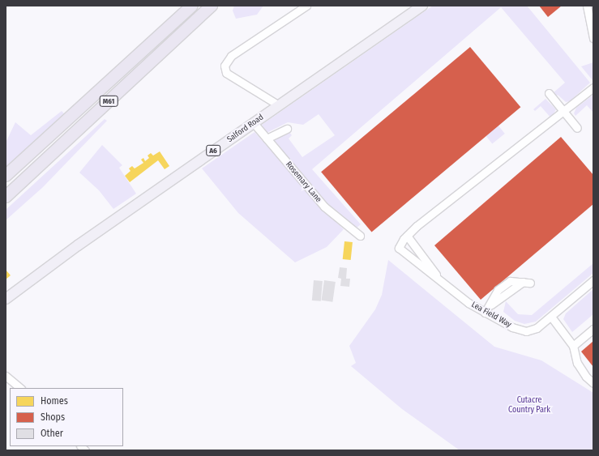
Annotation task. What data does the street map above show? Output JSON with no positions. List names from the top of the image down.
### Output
{
  "streets": {
    "highway": ["M61"],
    "main road": ["Salford Road", "A6"],
    "street": ["Rosemary Lane", "Lea Field Way"]
  },
  "crossings": [
    ["Salford Road", "Rosemary Lane"]
  ],
  "parks": ["Cutacre Country Park"],
  "legend": ["Homes", "Shops", "Other"]
}
